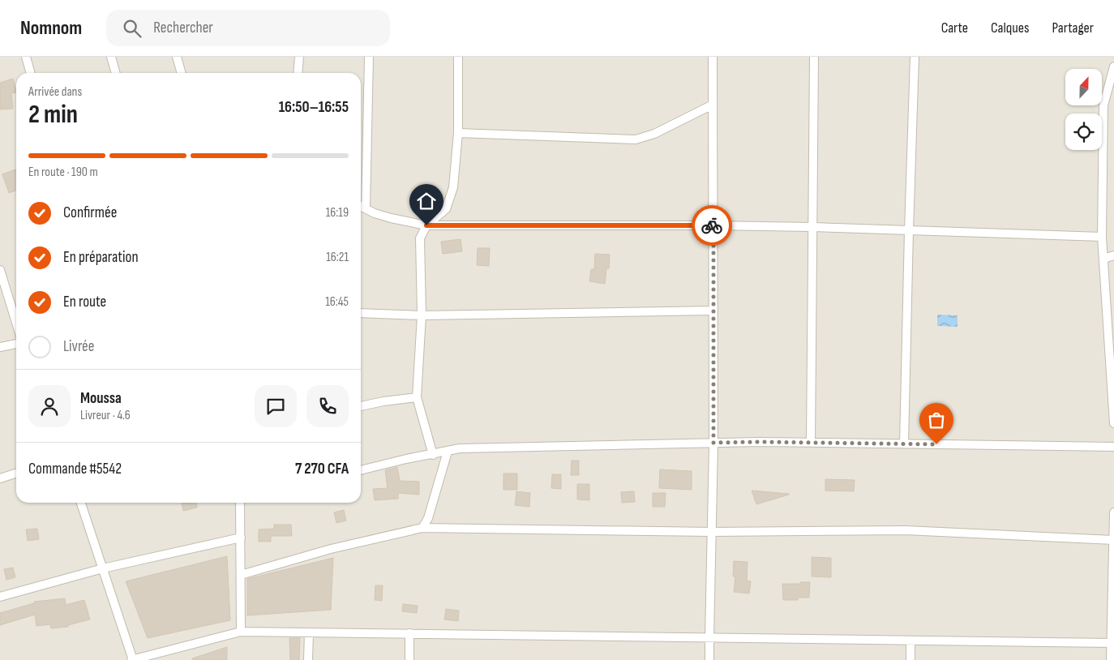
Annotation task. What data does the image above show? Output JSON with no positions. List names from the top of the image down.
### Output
{
  "north": "top",
  "page": {
    "header": "Nomnom",
    "search": "Rechercher",
    "nav": ["Carte", "Calques", "Partager"],
    "heading": ["2 min", "Arrivée dans", "16:50–16:55"],
    "panel": [
      "Moussa",
      "Livreur · 4.6",
      "Commande #5542",
      "7 270 CFA"
    ],
    "bar": "En route · 190 m",
    "list": [
      ["Confirmée", "16:19"],
      ["En préparation", "16:21"],
      ["En route", "16:45"],
      "Livrée"
    ]
  }
}
